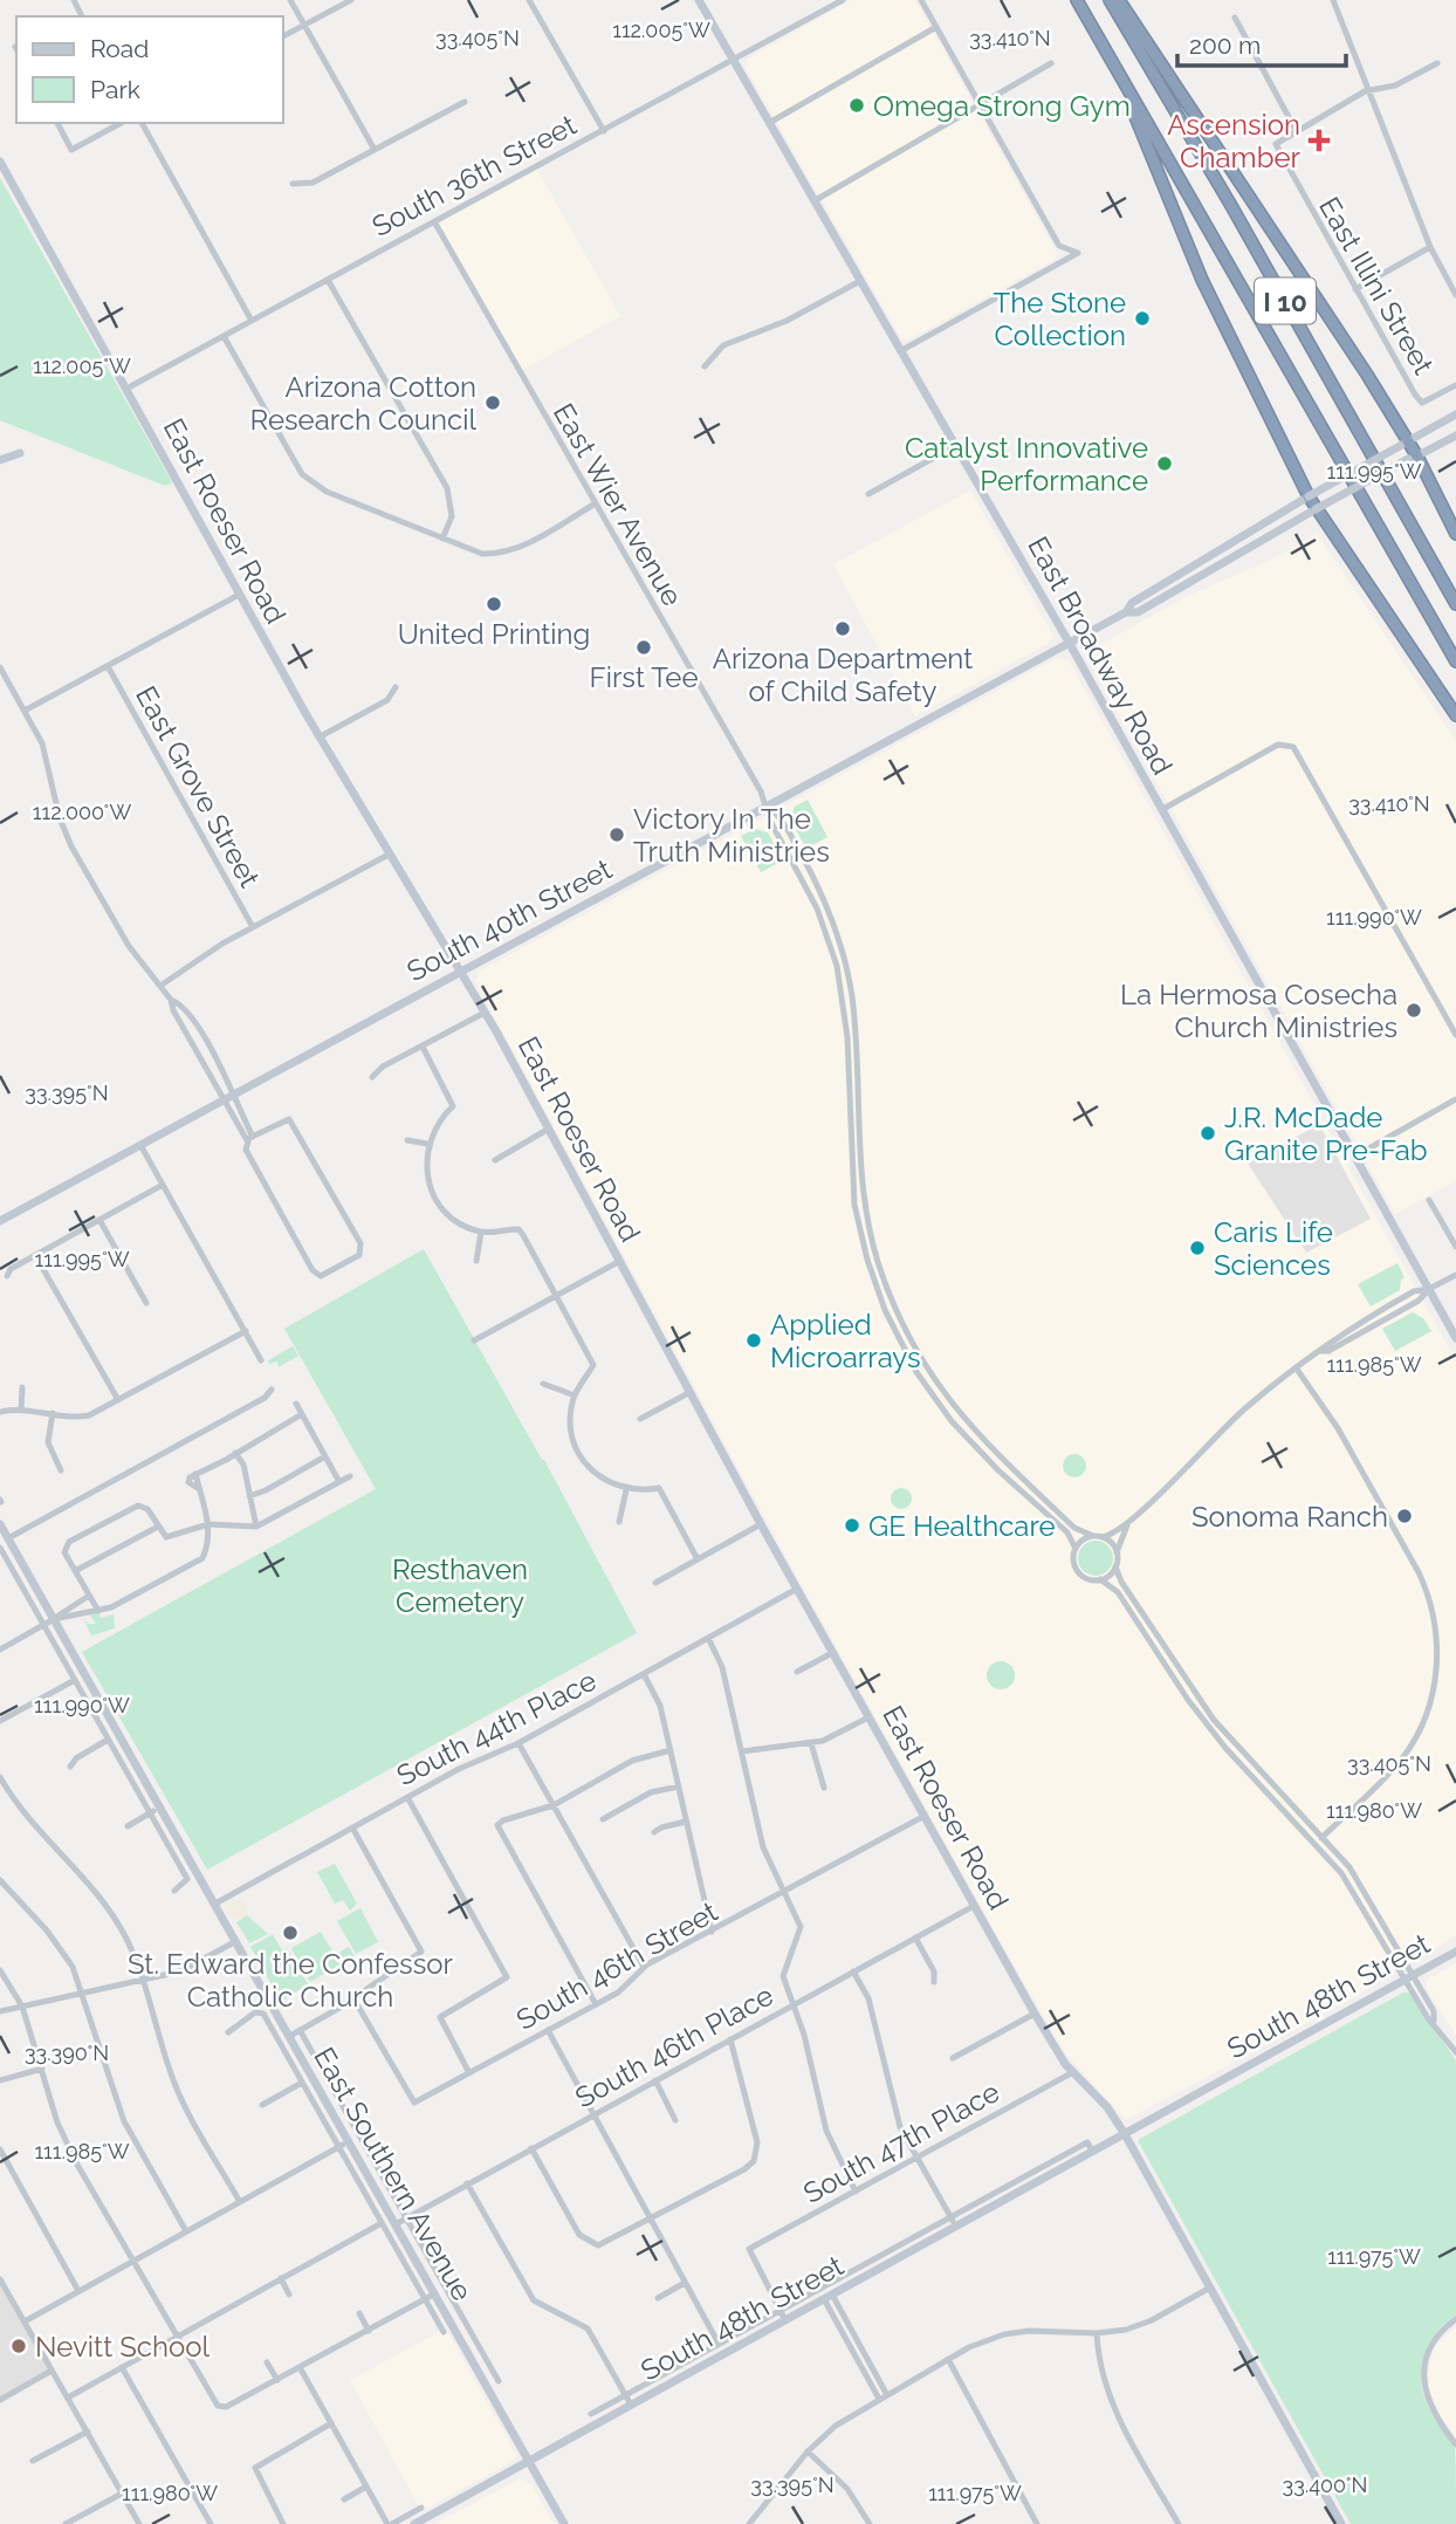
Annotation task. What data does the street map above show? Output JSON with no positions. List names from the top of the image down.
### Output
{
  "streets": {
    "highway": ["I 10"],
    "main road": [
      "East Roeser Road",
      "East Broadway Road",
      "South 40th Street",
      "South 48th Street",
      "East Southern Avenue"
    ],
    "street": [
      "South 36th Street",
      "East Illini Street",
      "East Wier Avenue",
      "East Grove Street",
      "South 44th Place",
      "South 46th Street",
      "South 46th Place",
      "South 47th Place"
    ]
  },
  "crossings": [
    ["South 36th Street", "East Wier Avenue"],
    ["South 36th Street", "East Roeser Road"],
    ["South 36th Street", "East Broadway Road"],
    ["East Wier Avenue", "South 40th Street"],
    ["East Roeser Road", "South 40th Street"],
    ["East Roeser Road", "South 44th Place"],
    ["East Roeser Road", "South 46th Street"],
    ["East Roeser Road", "South 48th Street"],
    ["East Roeser Road", "South 46th Place"],
    ["East Roeser Road", "South 47th Place"],
    ["East Broadway Road", "South 40th Street"],
    ["South 44th Place", "East Southern Avenue"],
    ["South 48th Street", "South 47th Place"],
    ["South 48th Street", "East Southern Avenue"],
    ["South 46th Place", "East Southern Avenue"]
  ],
  "parks": ["Resthaven Cemetery"],
  "places": {
    "other": [
      "Omega Strong Gym",
      "The Stone Collection",
      "Arizona Cotton Research Council",
      "Catalyst Innovative Performance",
      "United Printing",
      "Arizona Department of Child Safety",
      "First Tee",
      "Victory In The Truth Ministries",
      "La Hermosa Cosecha Church Ministries",
      "J.R. McDade Granite Pre-Fab",
      "Caris Life Sciences",
      "Applied Microarrays",
      "Sonoma Ranch",
      "GE Healthcare",
      "St. Edward the Confessor Catholic Church",
      "Nevitt School"
    ],
    "health": ["Ascension Chamber"]
  },
  "legend": ["Road", "Park"],
  "scale_bar": "200 m",
  "coordinates": [
    "112.005°W",
    "33.405°N",
    "33.410°N",
    "111.995°W",
    "112.000°W",
    "111.990°W",
    "33.395°N",
    "111.985°W",
    "111.980°W",
    "33.390°N",
    "111.975°W",
    "33.400°N"
  ]
}
